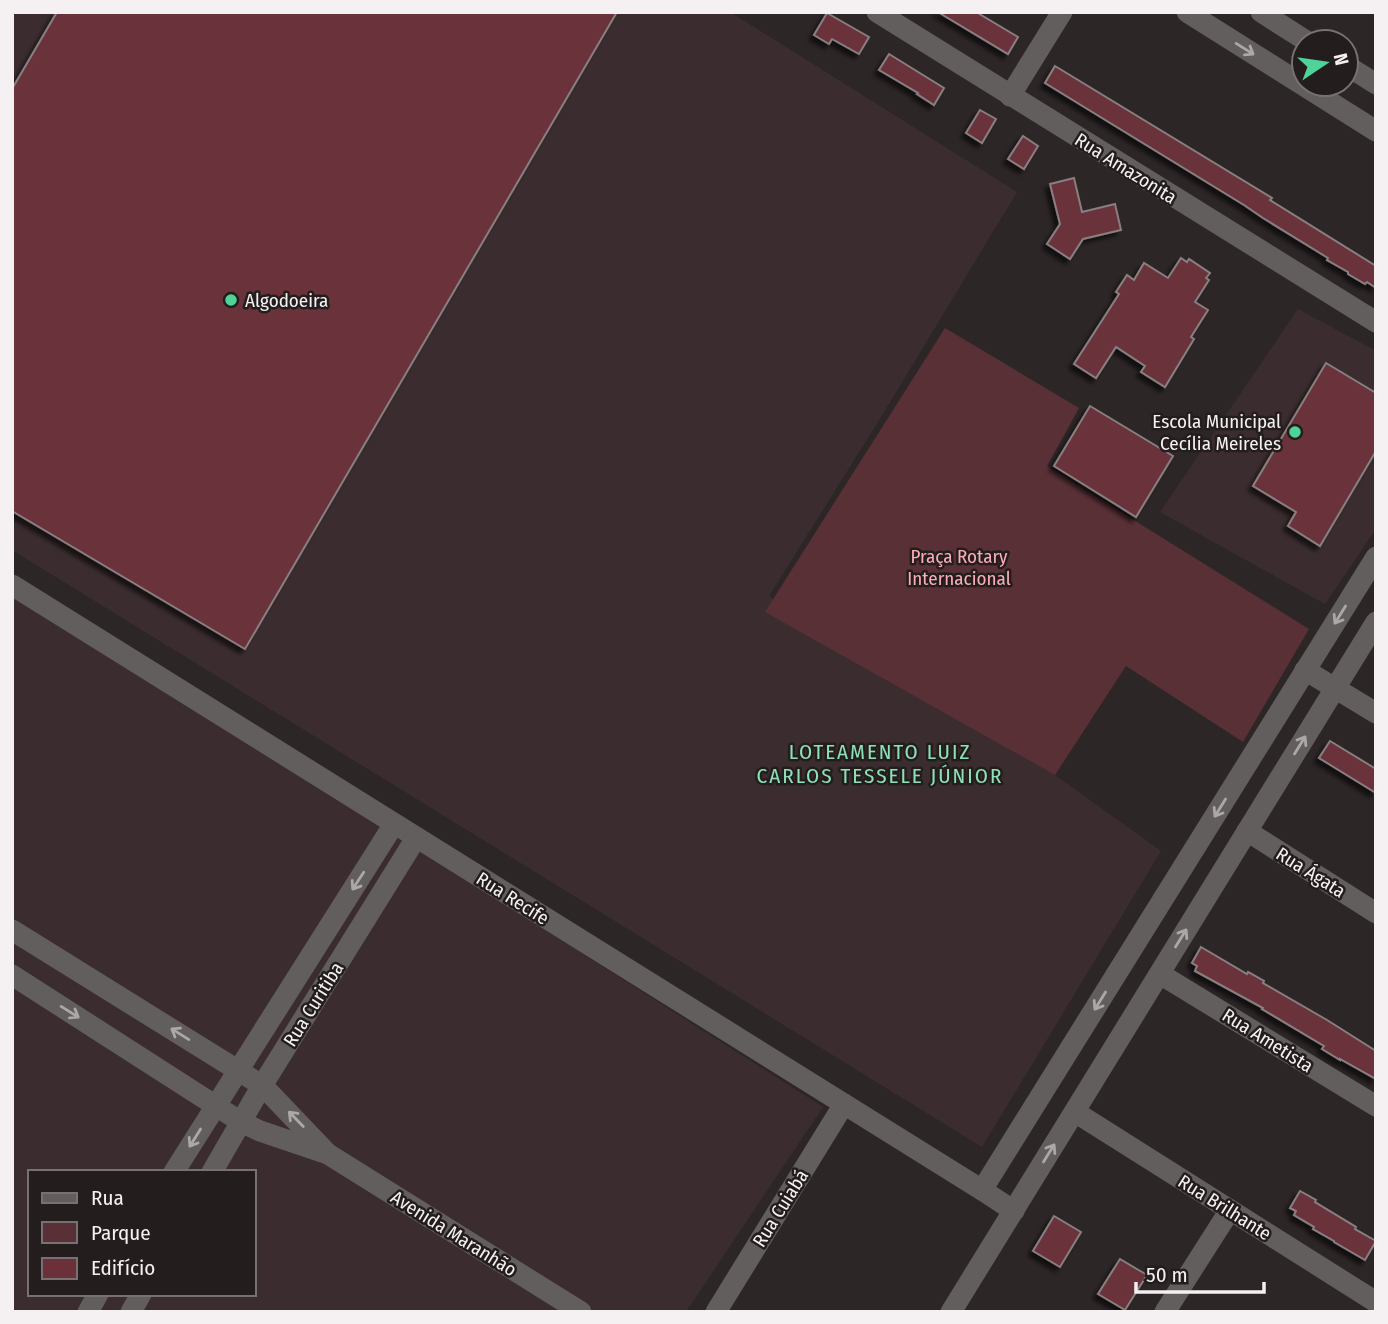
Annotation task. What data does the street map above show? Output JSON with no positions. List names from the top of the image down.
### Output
{
  "streets": {
    "street": [
      "Rua Amazonita",
      "Rua Ágata",
      "Rua Recife",
      "Rua Curitiba",
      "Rua Ametista",
      "Rua Brilhante",
      "Rua Cuiabá",
      "Avenida Maranhão"
    ]
  },
  "crossings": [
    ["Rua Recife", "Rua Curitiba"],
    ["Rua Recife", "Rua Cuiabá"]
  ],
  "districts": ["LOTEAMENTO LUIZ CARLOS TESSELE JÚNIOR"],
  "parks": ["Praça Rotary Internacional"],
  "places": ["Algodoeira", "Escola Municipal Cecília Meireles"],
  "legend": ["Rua", "Parque", "Edifício"],
  "scale_bar": "50 m",
  "north": "right"
}
